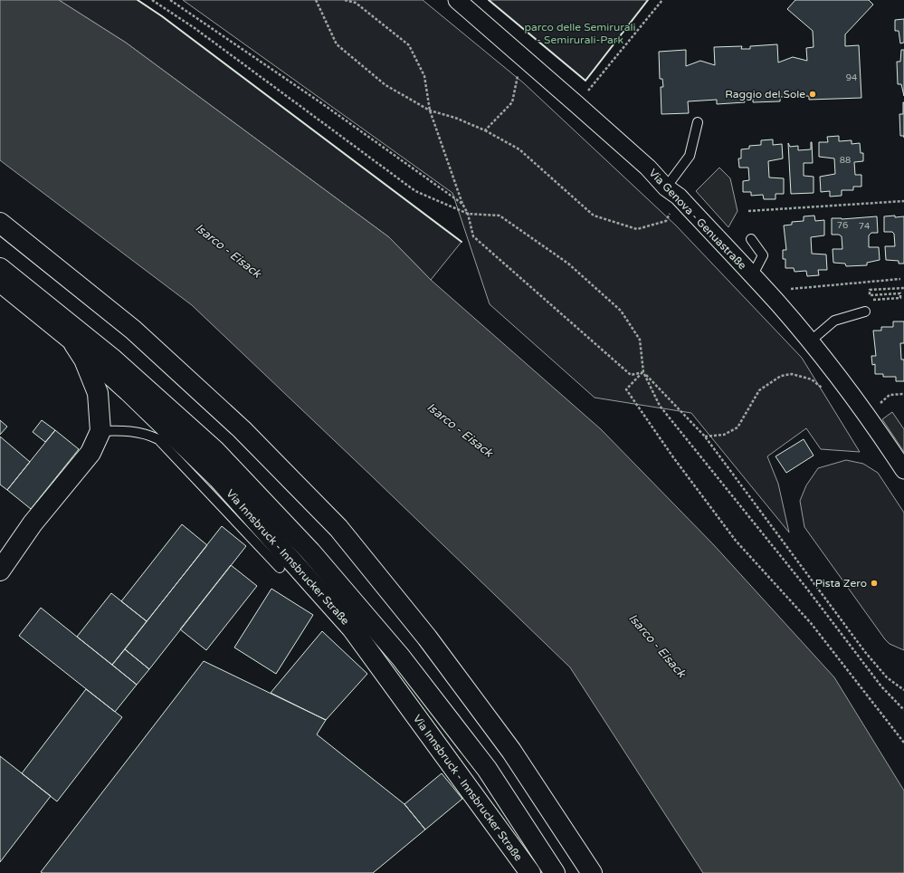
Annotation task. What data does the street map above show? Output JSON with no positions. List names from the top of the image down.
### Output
{
  "streets": {
    "main road": ["Via Innsbruck - Innsbrucker Straße"],
    "street": ["Via Genova - Genuastraße"]
  },
  "water": ["Isarco - Eisack"],
  "parks": ["parco delle Semirurali - Semirurali-Park"],
  "places": ["Raggio del Sole", "Pista Zero"],
  "house_numbers": [
    "94",
    "88",
    "76",
    "74"
  ]
}
